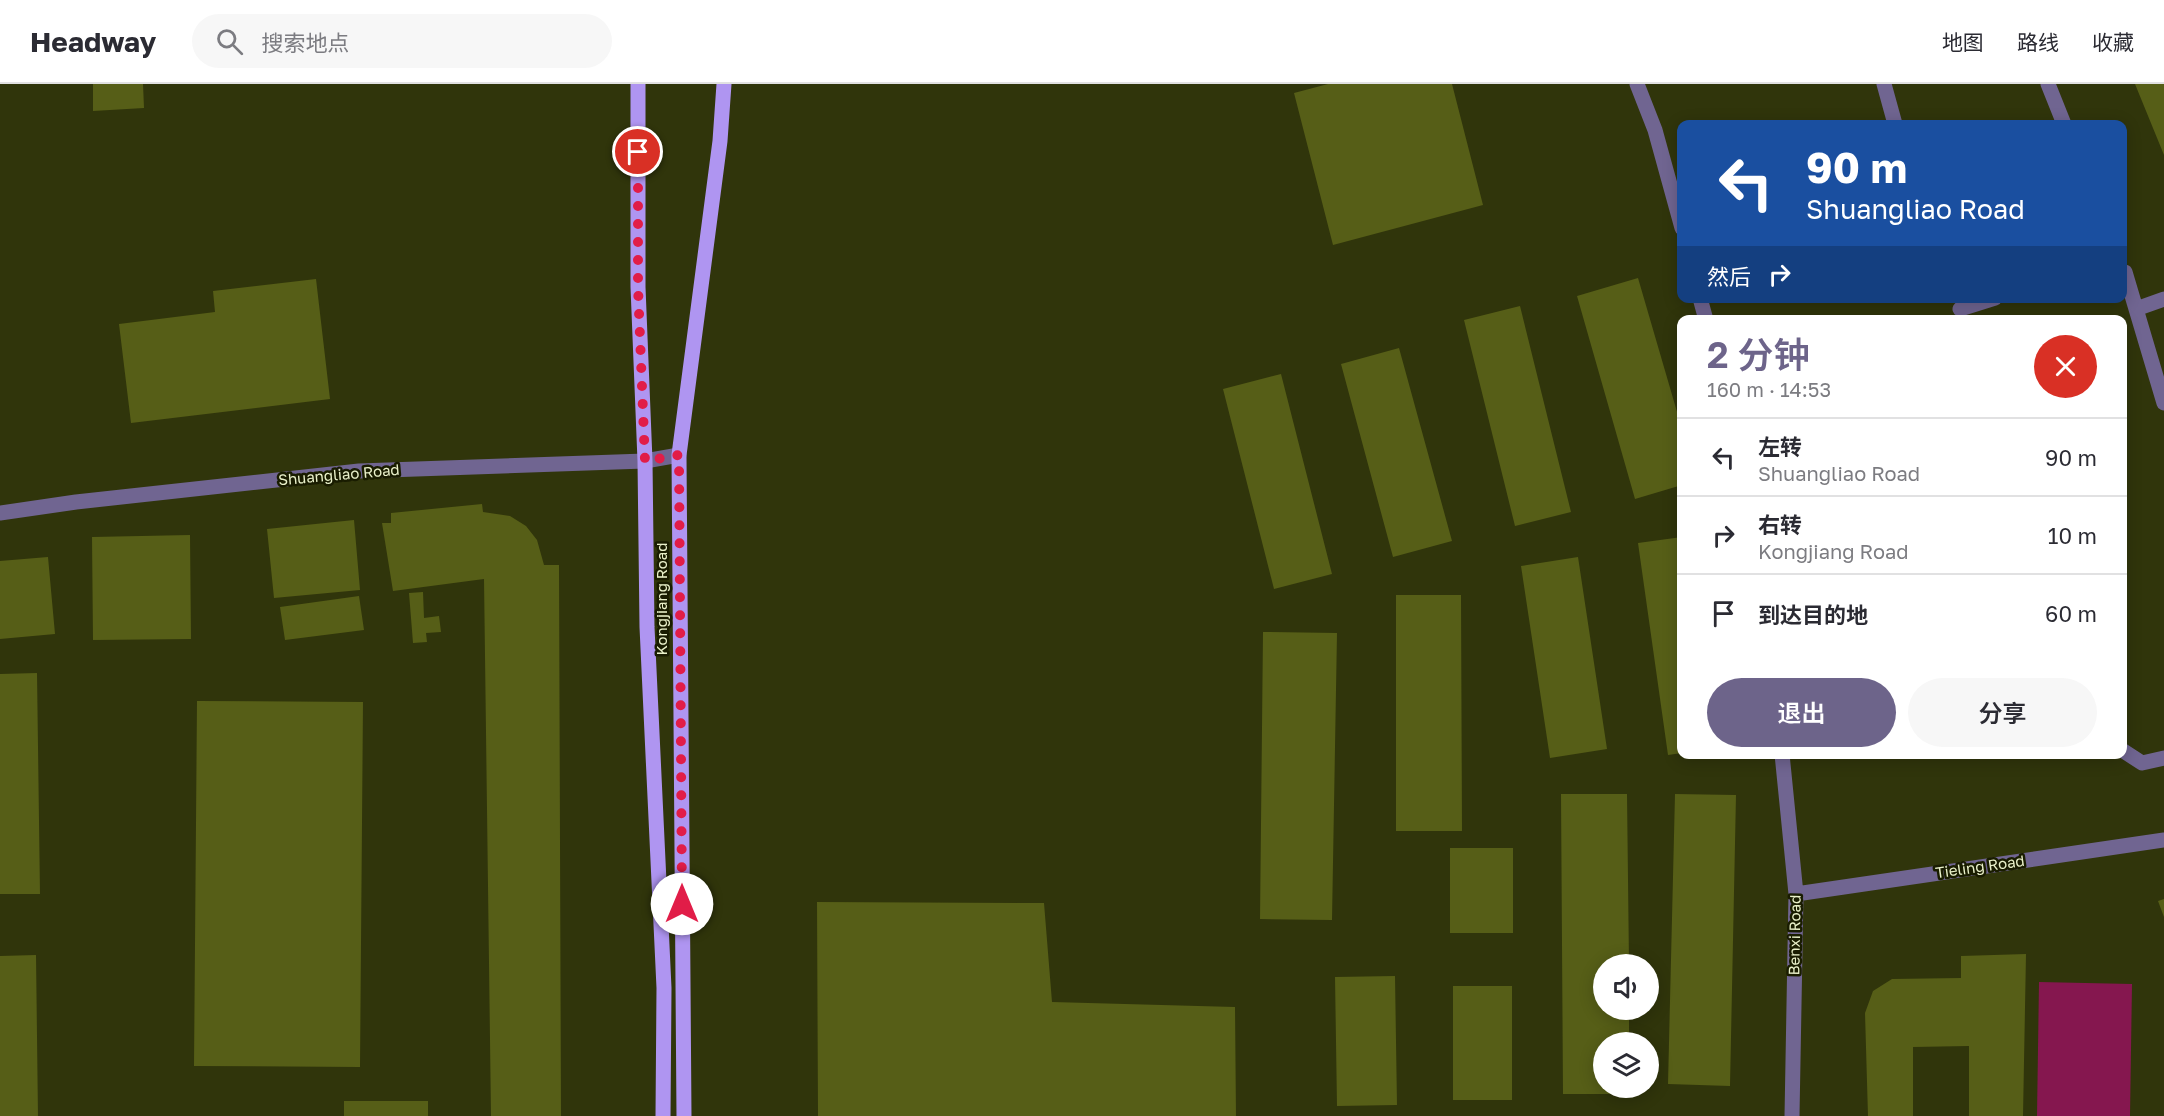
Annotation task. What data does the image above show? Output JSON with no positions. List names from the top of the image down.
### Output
{
  "streets": {
    "main road": ["Kongjiang Road"],
    "street": ["Shuangliao Road", "Tieling Road", "Benxi Road"]
  },
  "crossings": [
    ["Shuangliao Road", "Kongjiang Road"],
    ["Tieling Road", "Benxi Road"]
  ],
  "page": {
    "header": "Headway",
    "search": "搜索地点",
    "nav": ["地图", "路线", "收藏"],
    "turn": ["90 m", "Shuangliao Road"],
    "then": "然后",
    "heading": ["2 分钟", "160 m · 14:53"],
    "list": [
      {
        "name": "左转",
        "note": "Shuangliao Road",
        "value": "90 m"
      },
      {
        "name": "右转",
        "note": "Kongjiang Road",
        "value": "10 m"
      },
      {
        "name": "到达目的地",
        "value": "60 m"
      }
    ],
    "buttons": ["退出", "分享"]
  }
}
